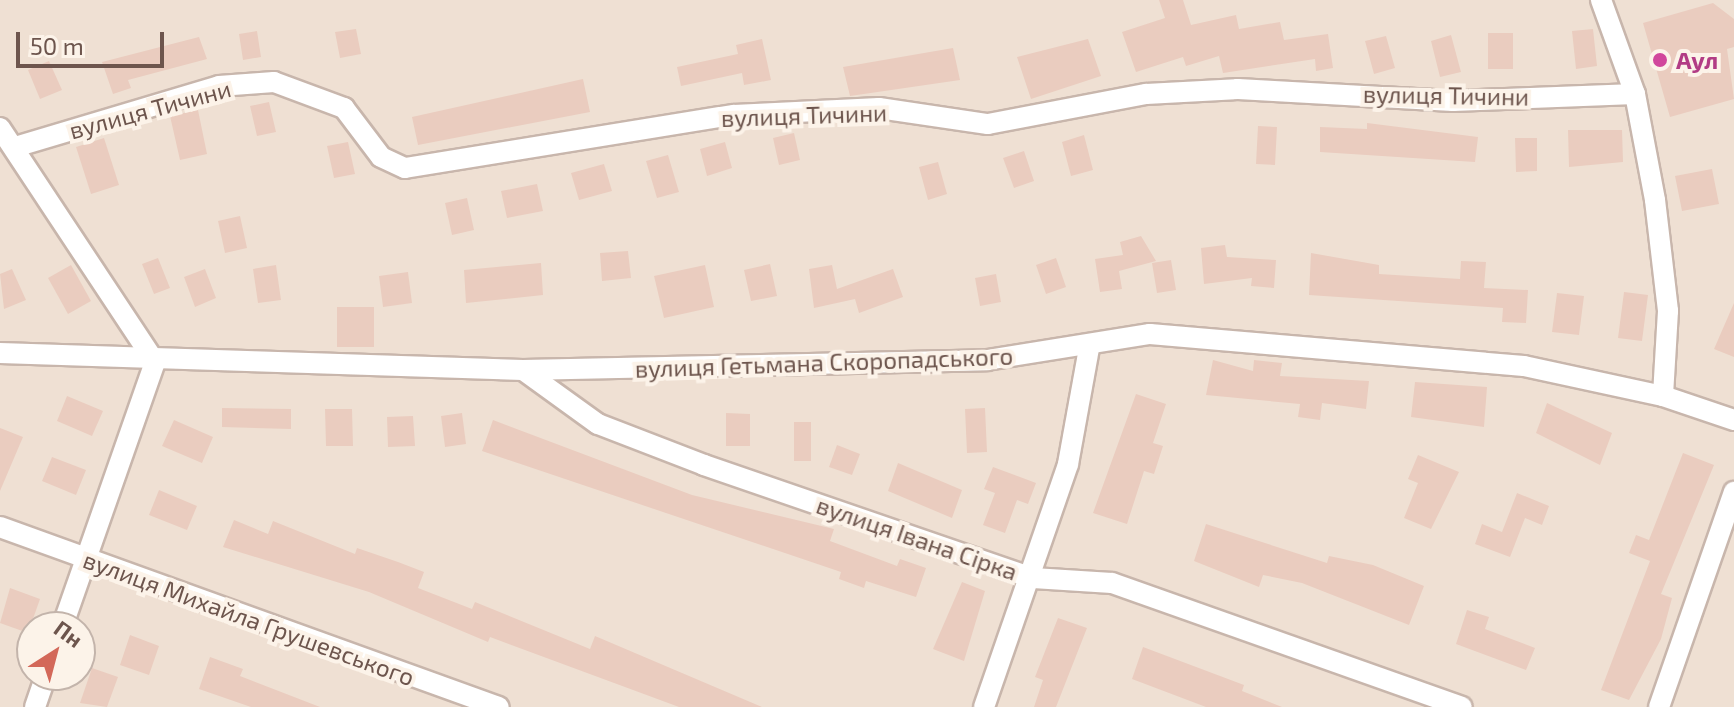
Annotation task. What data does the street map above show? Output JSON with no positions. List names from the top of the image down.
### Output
{
  "streets": {
    "street": [
      "вулиця Тичини",
      "вулиця Гетьмана Скоропадського",
      "вулиця Івана Сірка",
      "вулиця Михайла Грушевського"
    ]
  },
  "crossings": [
    ["вулиця Гетьмана Скоропадського", "вулиця Івана Сірка"]
  ],
  "places": ["Аул"],
  "scale_bar": "50 m",
  "north": "top right"
}
